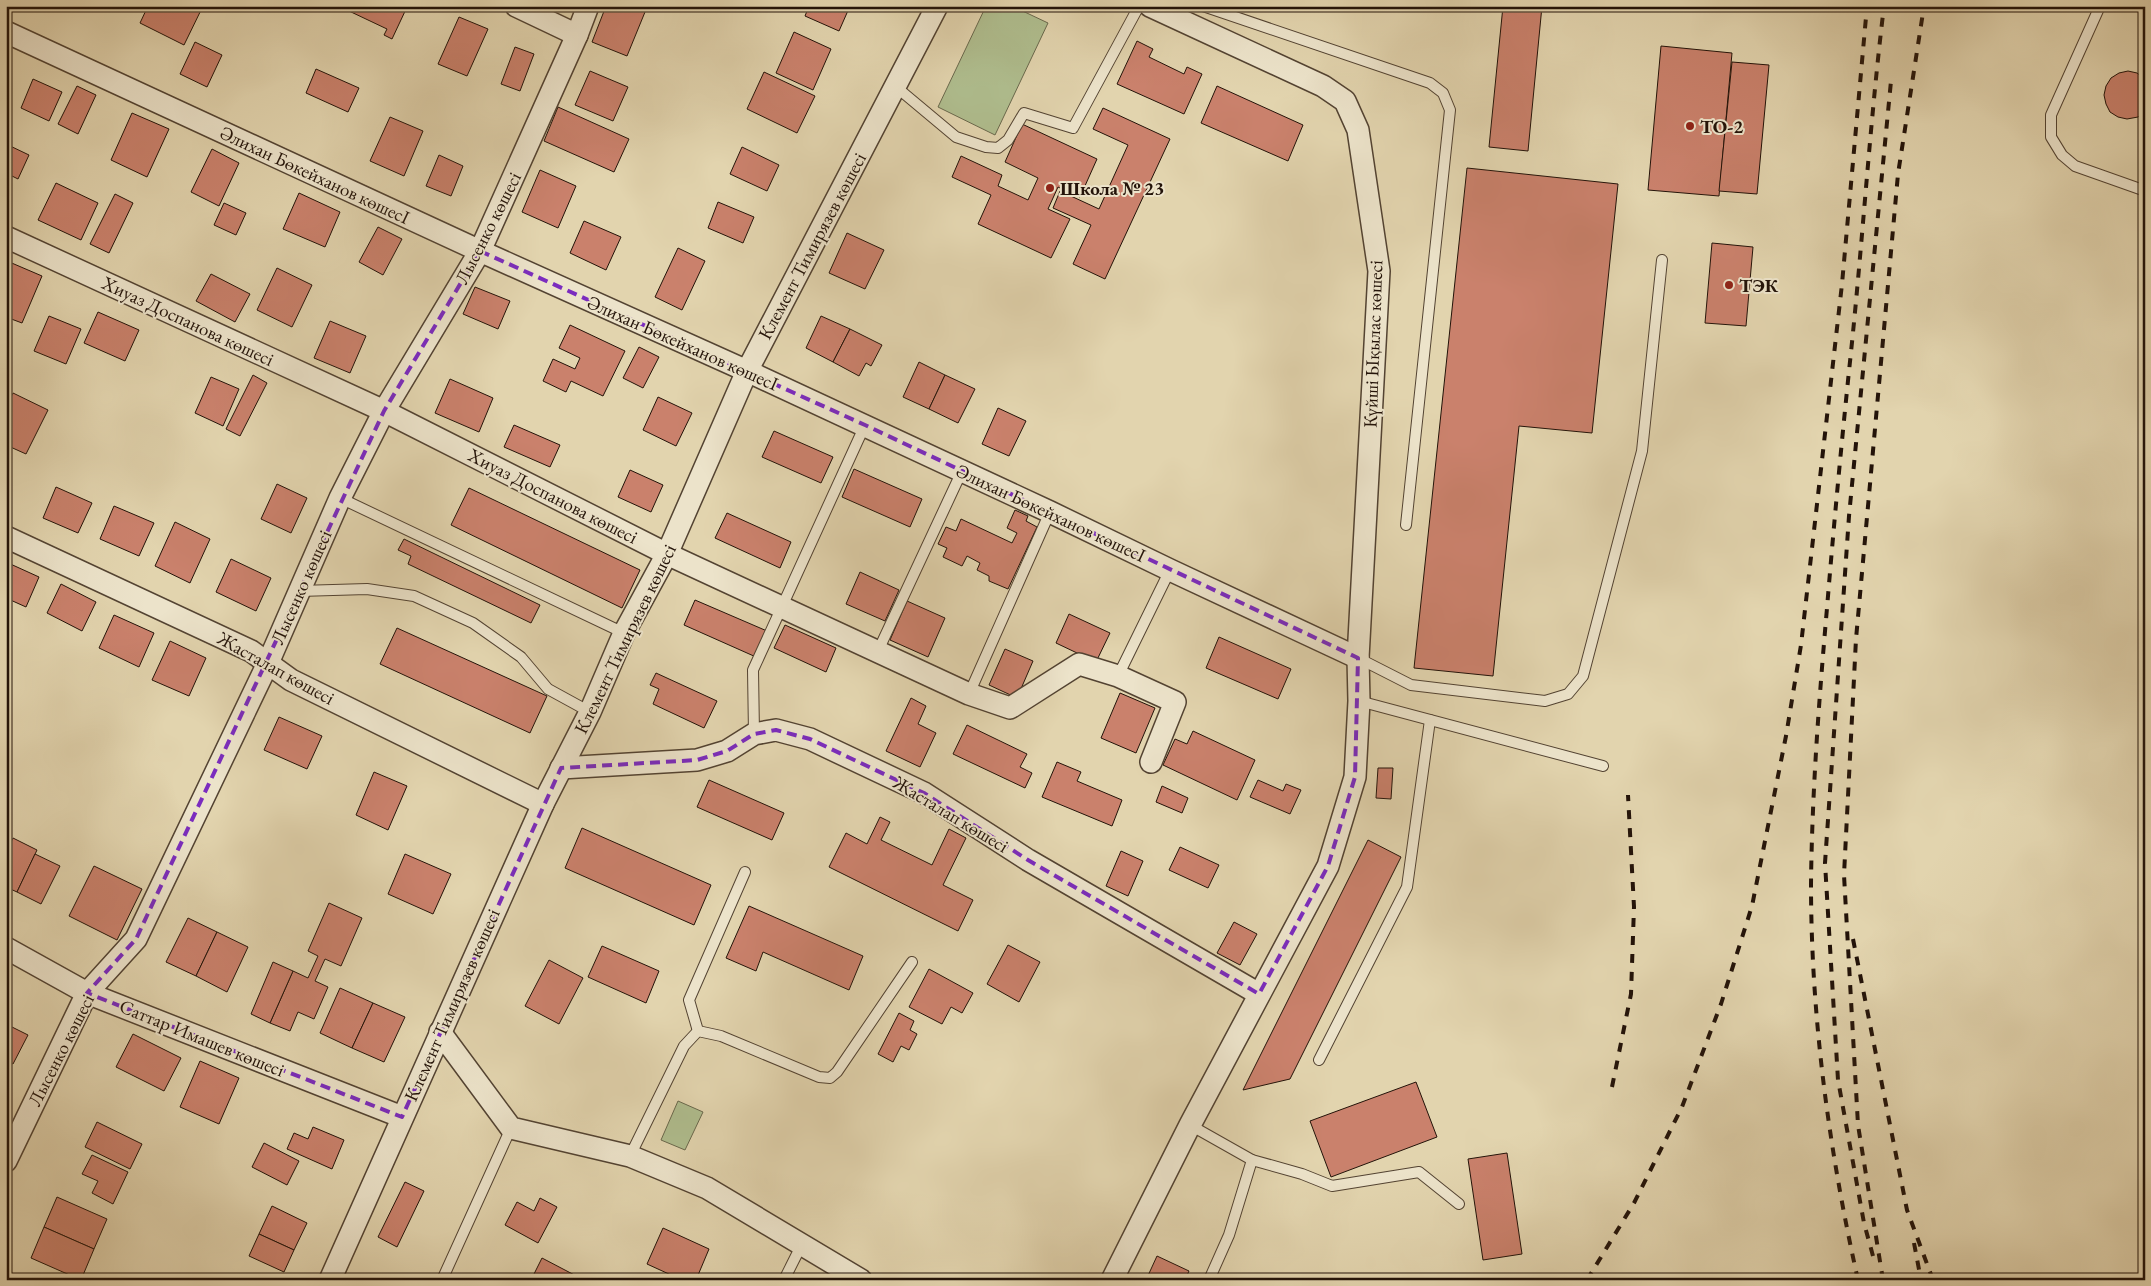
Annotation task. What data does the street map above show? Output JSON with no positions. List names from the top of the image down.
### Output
{
  "streets": {
    "street": [
      "Әлихан Бөкейханов көшесI",
      "Лысенко көшесі",
      "Клемент Тимирязев көшесі",
      "Хиуаз Доспанова көшесі",
      "Күйші Ықылас көшесі",
      "Жасталап көшесі",
      "Саттар Имашев көшесі"
    ]
  },
  "crossings": [
    ["Әлихан Бөкейханов көшесI", "Лысенко көшесі"],
    ["Әлихан Бөкейханов көшесI", "Клемент Тимирязев көшесі"],
    ["Әлихан Бөкейханов көшесI", "Күйші Ықылас көшесі"],
    ["Лысенко көшесі", "Хиуаз Доспанова көшесі"],
    ["Лысенко көшесі", "Жасталап көшесі"],
    ["Лысенко көшесі", "Саттар Имашев көшесі"],
    ["Клемент Тимирязев көшесі", "Хиуаз Доспанова көшесі"],
    ["Клемент Тимирязев көшесі", "Жасталап көшесі"],
    ["Клемент Тимирязев көшесі", "Саттар Имашев көшесі"],
    ["Күйші Ықылас көшесі", "Жасталап көшесі"]
  ],
  "places": ["ТО-2", "Школа № 23", "ТЭК"]
}
